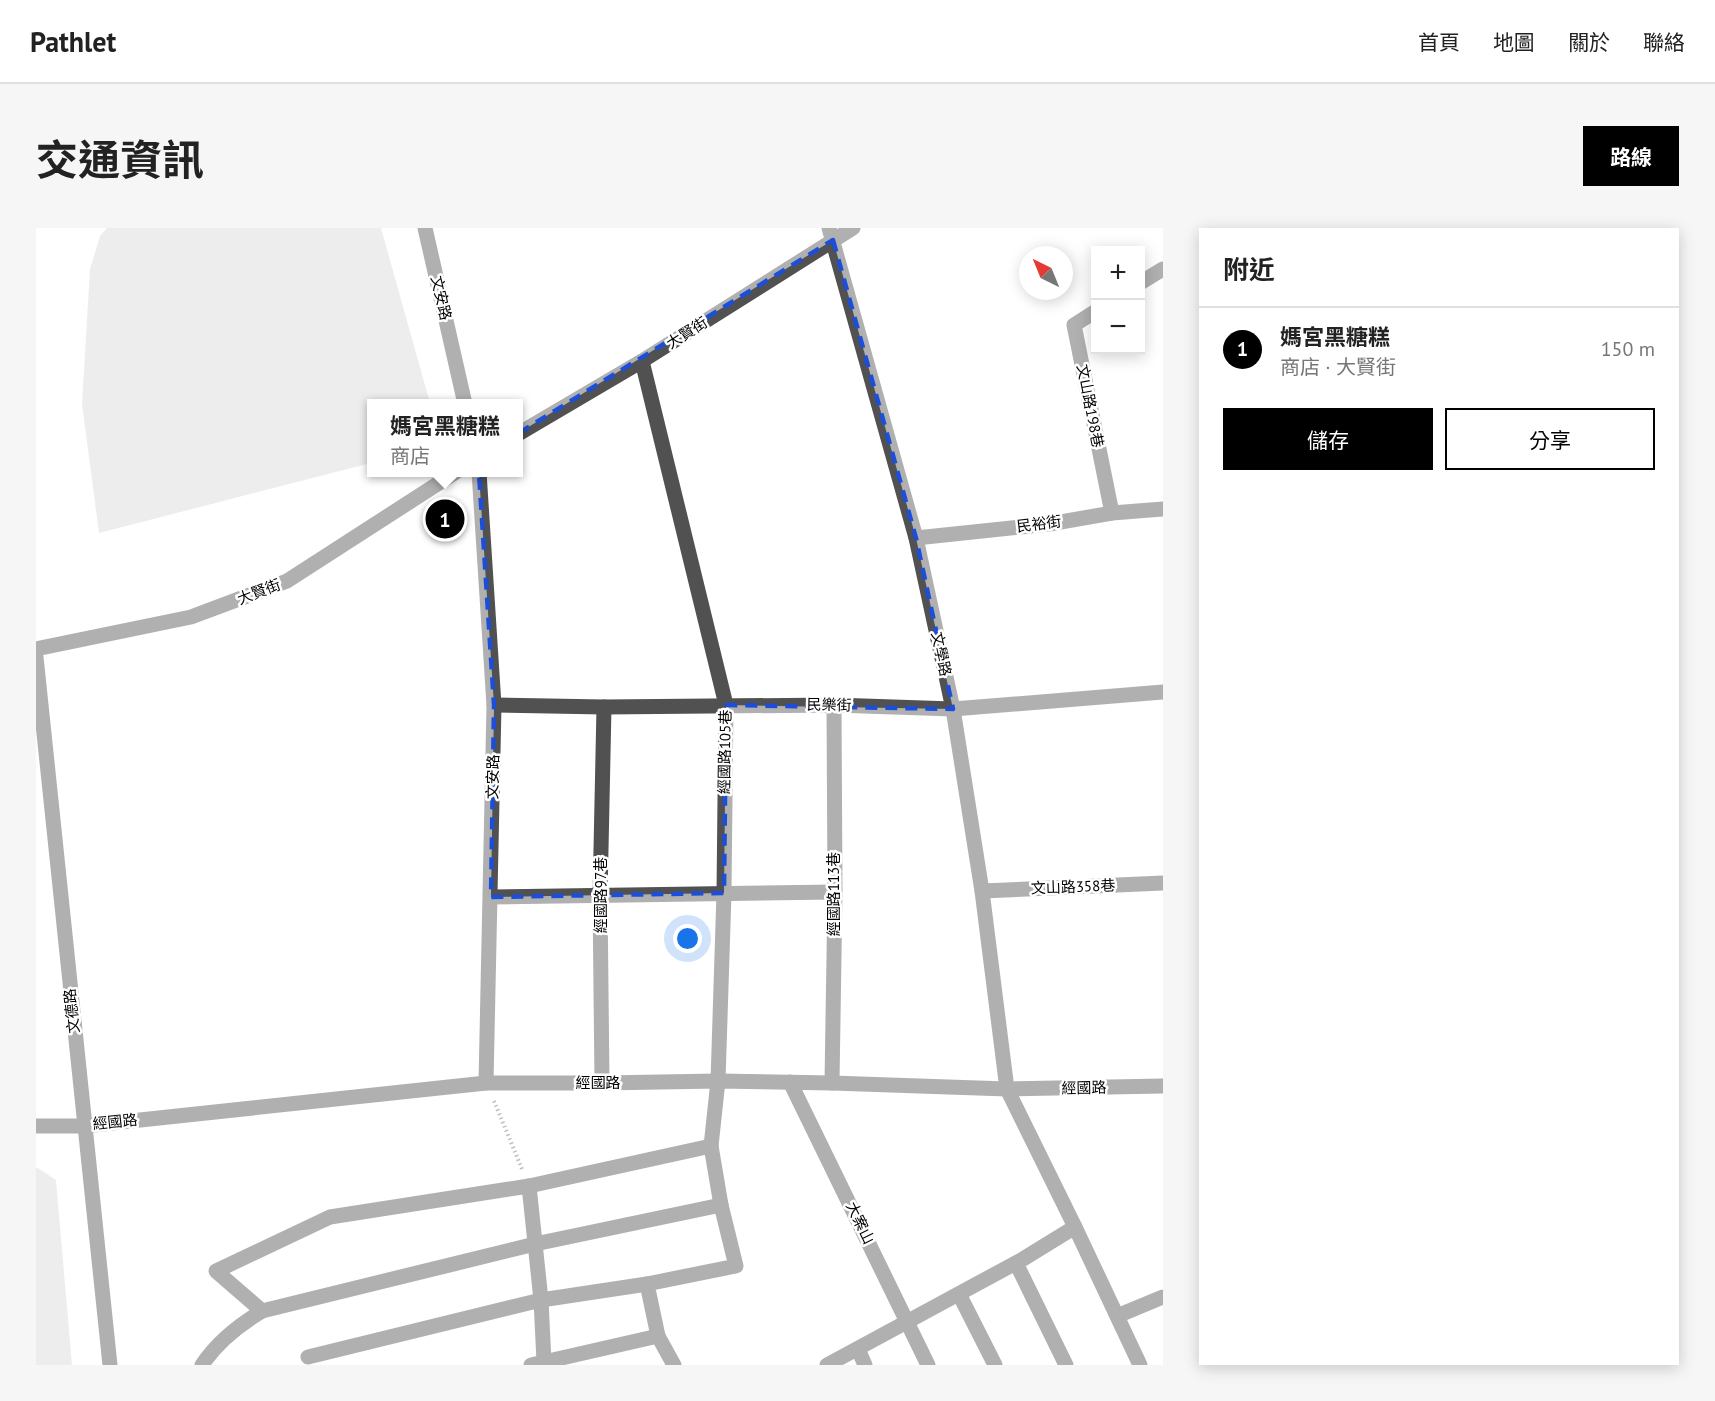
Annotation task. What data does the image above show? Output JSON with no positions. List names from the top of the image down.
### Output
{
  "streets": {
    "street": [
      "文安路",
      "大賢街",
      "文山路198巷",
      "民裕街",
      "文學路",
      "民樂街",
      "經國路105巷",
      "文山路358巷",
      "經國路113巷",
      "經國路97巷",
      "文德路",
      "經國路",
      "大案山"
    ]
  },
  "crossings": [
    ["文安路", "民樂街"],
    ["文安路", "經國路"],
    ["大賢街", "文學路"],
    ["大賢街", "經國路105巷"],
    ["文山路198巷", "民裕街"],
    ["民裕街", "文學路"],
    ["文學路", "民樂街"],
    ["文學路", "文山路358巷"],
    ["文學路", "經國路"],
    ["民樂街", "經國路105巷"],
    ["民樂街", "經國路113巷"],
    ["民樂街", "經國路97巷"],
    ["經國路105巷", "經國路"],
    ["經國路113巷", "經國路"],
    ["經國路97巷", "經國路"],
    ["文德路", "經國路"],
    ["經國路", "大案山"]
  ],
  "north": "top left",
  "page": {
    "header": "Pathlet",
    "nav": [
      "首頁",
      "地圖",
      "關於",
      "聯絡"
    ],
    "title": "交通資訊",
    "buttons": [
      "路線",
      ["儲存", "分享"]
    ],
    "heading": "附近",
    "map_buttons": ["+", "−"],
    "list": [
      {
        "mark": "1",
        "name": "媽宮黑糖糕",
        "note": "商店 · 大賢街",
        "value": "150 m"
      }
    ],
    "popup": ["媽宮黑糖糕", "商店"],
    "pins": "1"
  }
}
